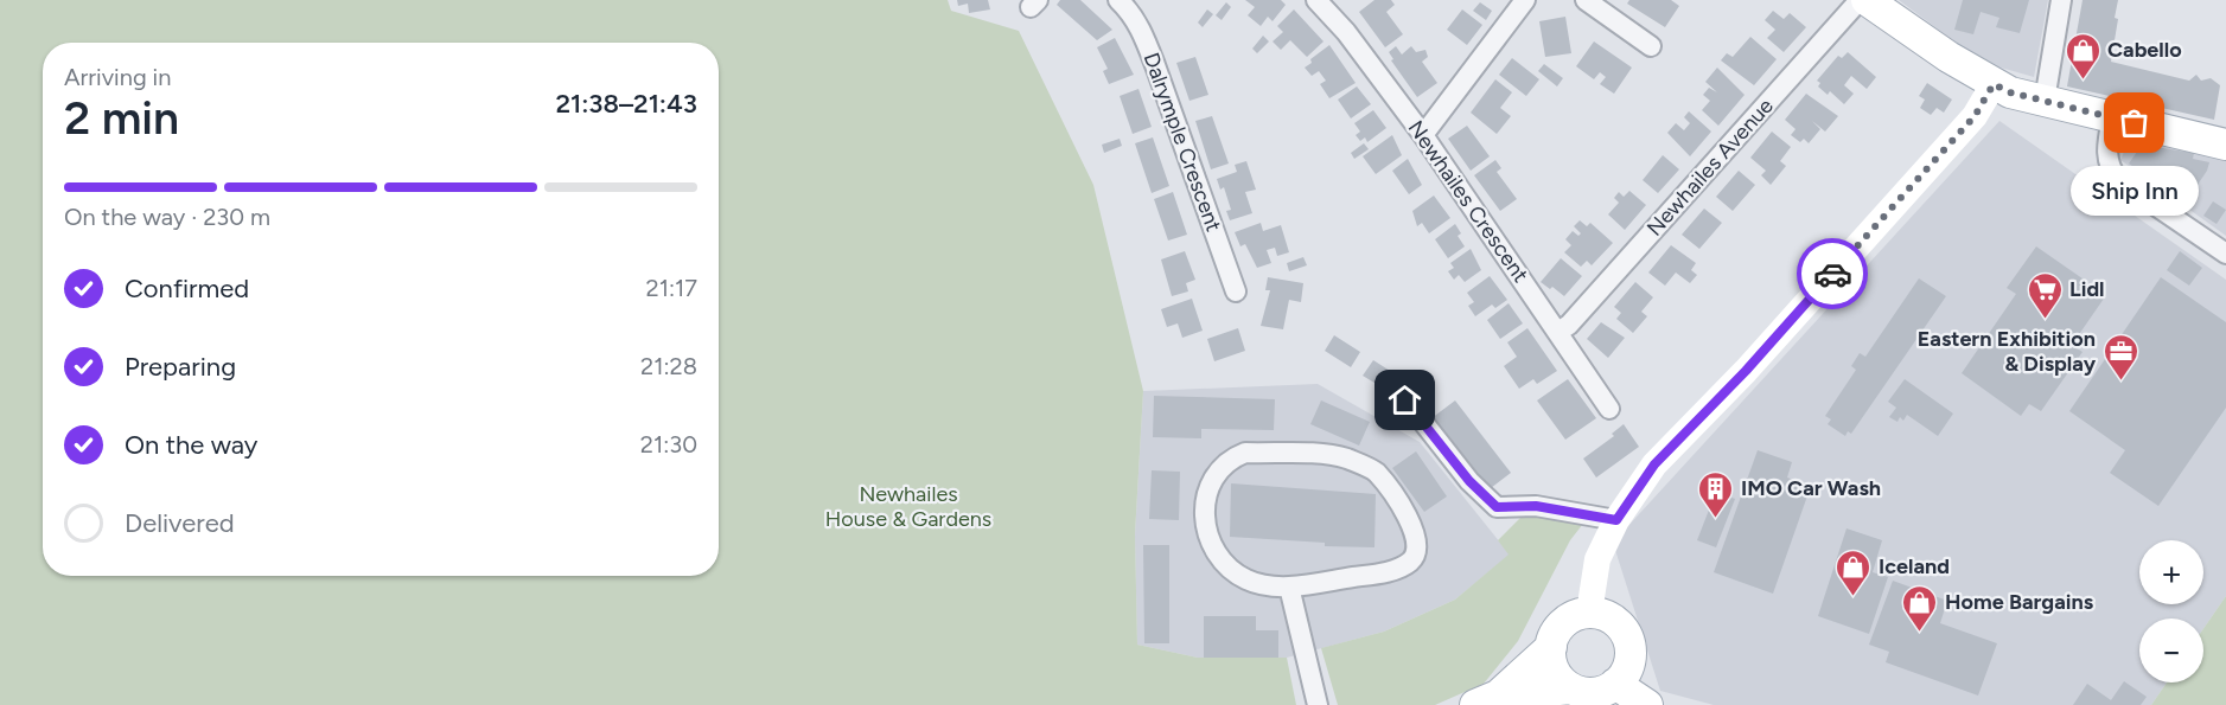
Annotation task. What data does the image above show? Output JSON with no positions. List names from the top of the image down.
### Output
{
  "streets": {
    "street": ["Dalrymple Crescent", "Newhailes Avenue", "Newhailes Crescent"]
  },
  "crossings": [
    ["Newhailes Avenue", "Newhailes Crescent"]
  ],
  "parks": ["Newhailes House & Gardens"],
  "places": {
    "shop": ["Cabello", "Iceland", "Home Bargains"],
    "other": ["Ship Inn"],
    "supermarket": ["Lidl"],
    "office": ["Eastern Exhibition & Display"],
    "building": ["IMO Car Wash"]
  },
  "page": {
    "heading": ["2 min", "Arriving in", "21:38–21:43"],
    "bar": "On the way · 230 m",
    "bubble": "Ship Inn",
    "list": [
      ["Confirmed", "21:17"],
      ["Preparing", "21:28"],
      ["On the way", "21:30"],
      "Delivered"
    ],
    "map_buttons": ["+", "−"]
  }
}
